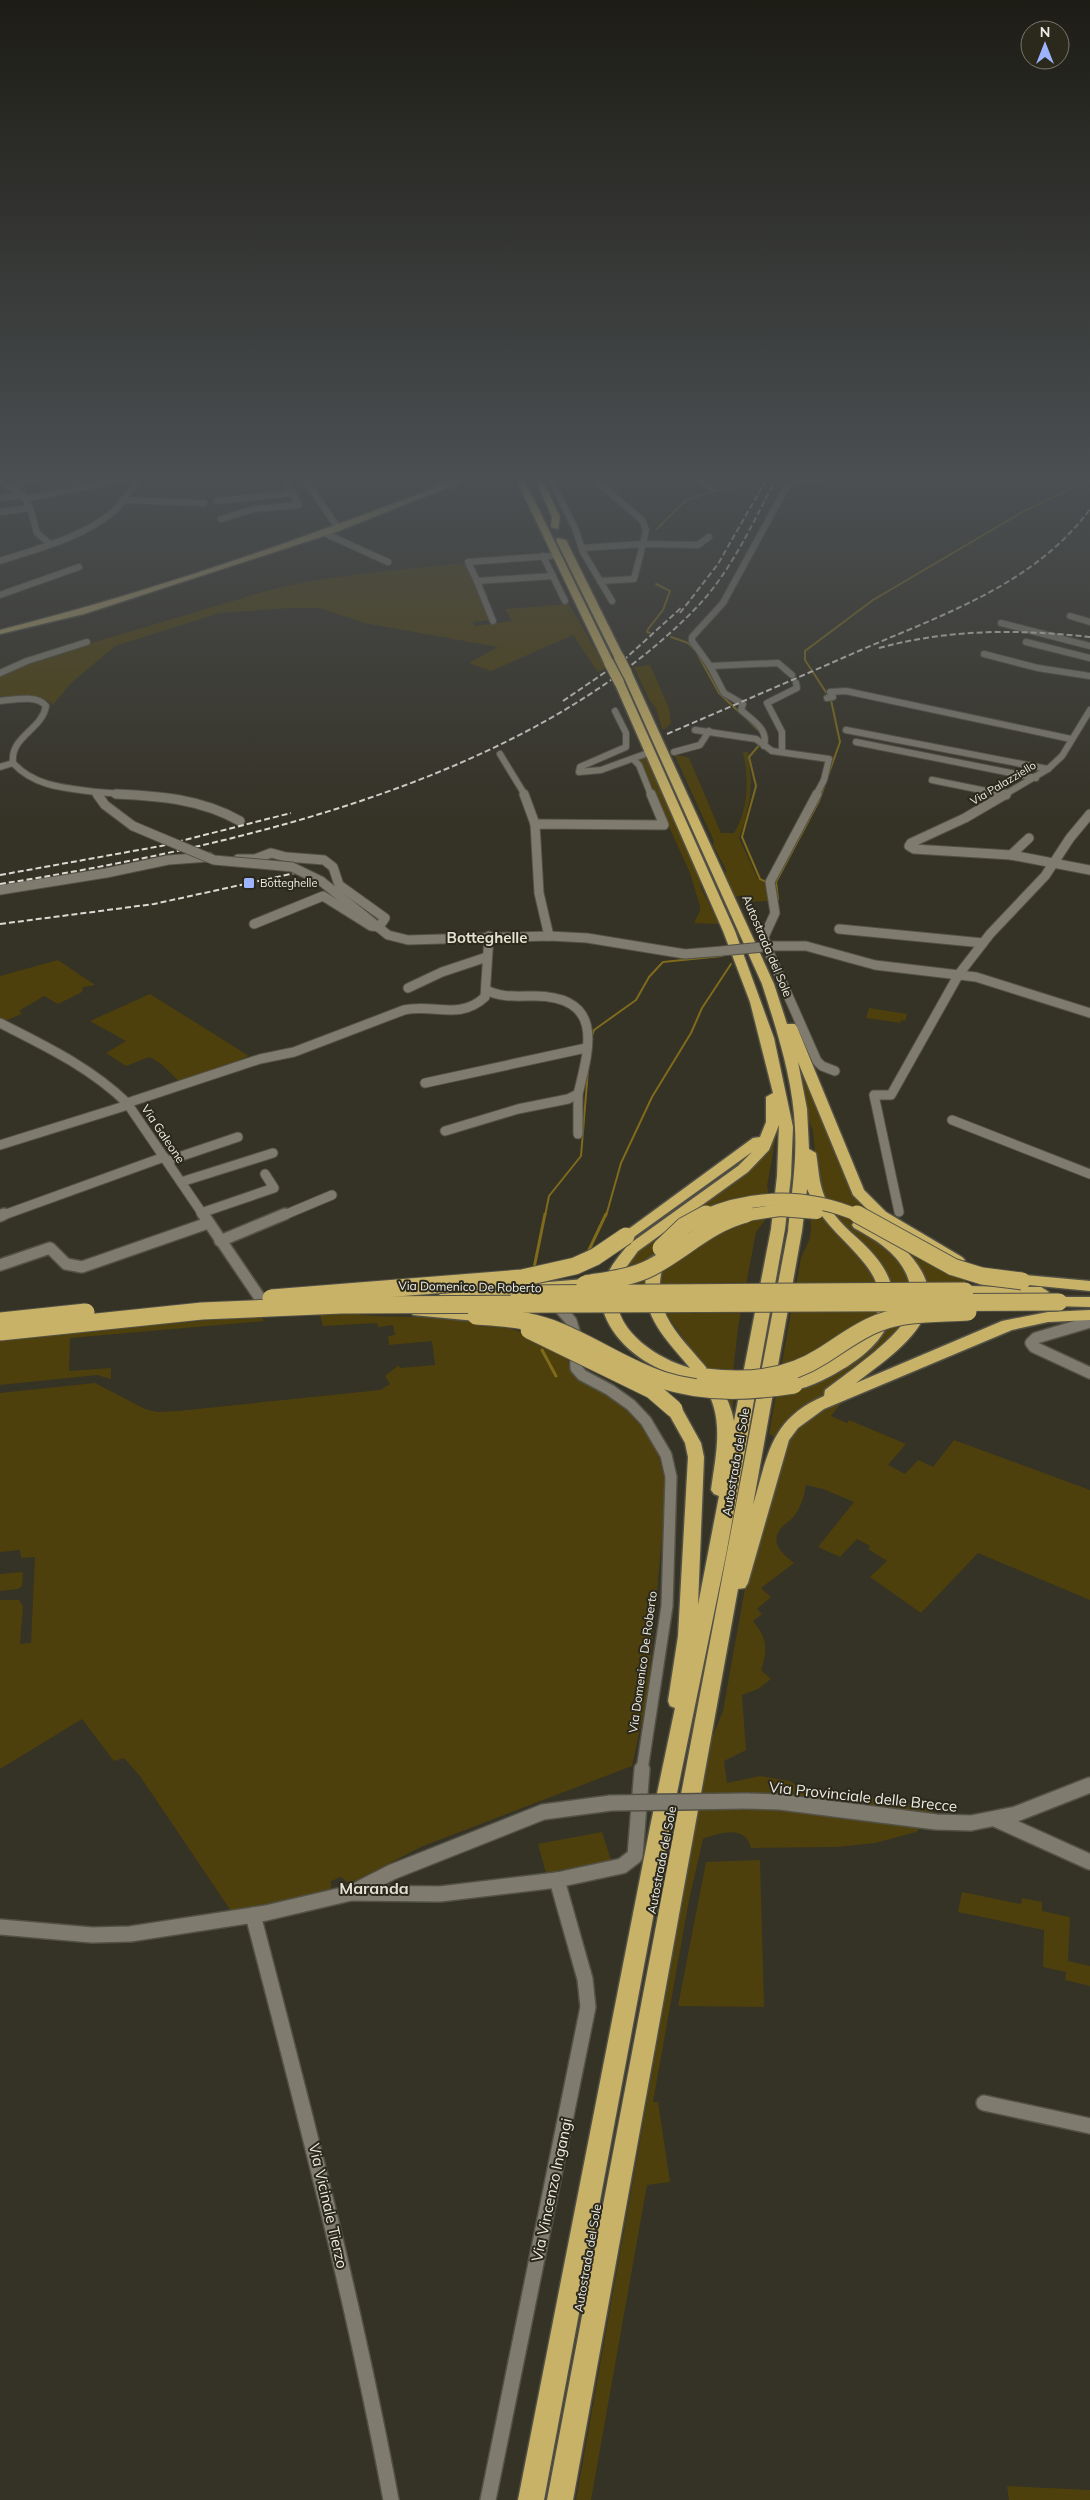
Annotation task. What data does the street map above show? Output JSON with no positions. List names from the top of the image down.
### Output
{
  "streets": {
    "highway": ["Autostrada del Sole"],
    "street": [
      "Via Palazziello",
      "Via Galeone",
      "Via Domenico De Roberto",
      "Via Provinciale delle Brecce",
      "Via Vincenzo Ingangi",
      "Via Vicinale Tierzo"
    ]
  },
  "crossings": [
    ["Via Galeone", "Via Domenico De Roberto"],
    ["Via Domenico De Roberto", "Via Vincenzo Ingangi"]
  ],
  "districts": ["Botteghelle", "Maranda"],
  "places": {
    "transit": ["Botteghelle"]
  },
  "north": "top"
}
